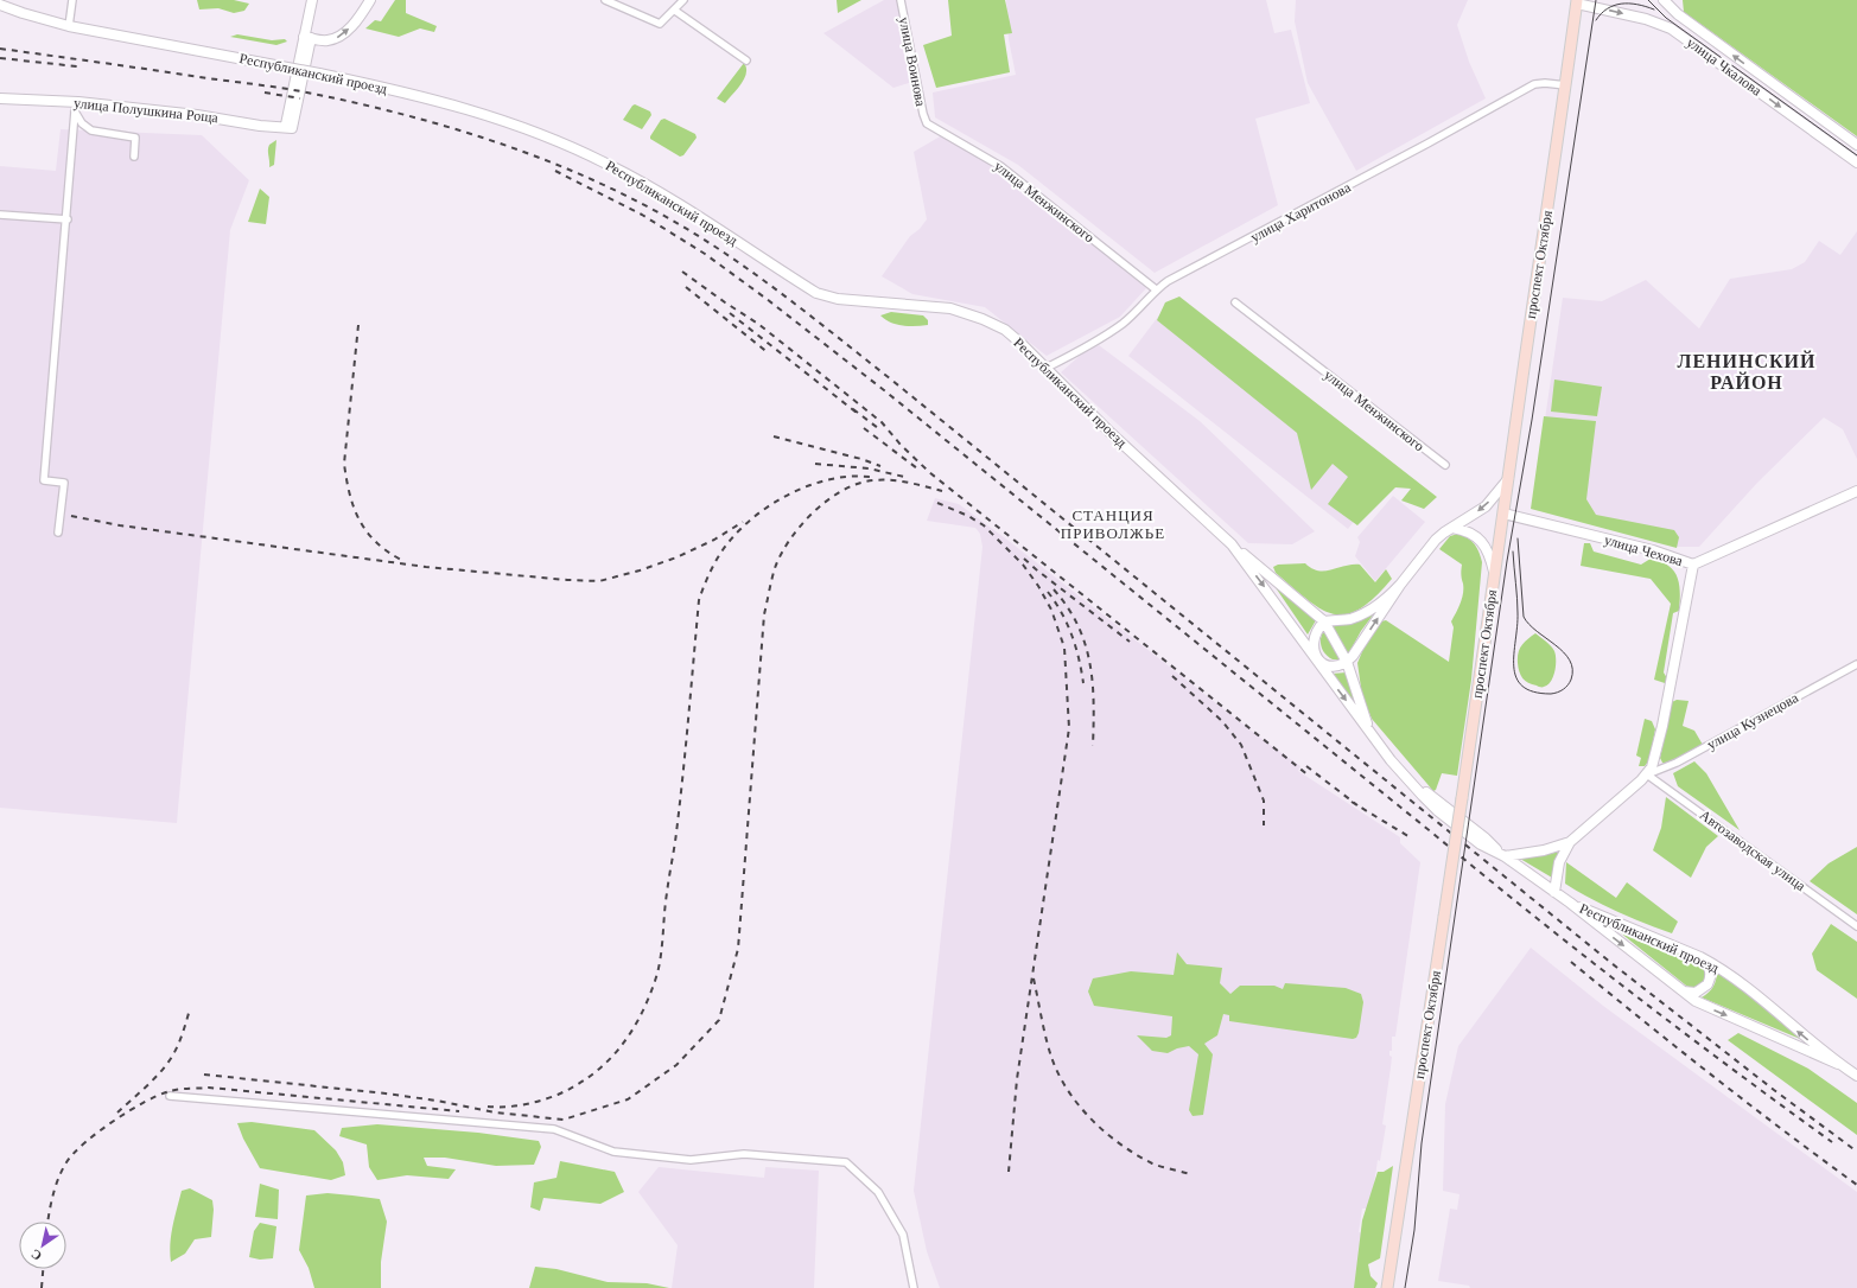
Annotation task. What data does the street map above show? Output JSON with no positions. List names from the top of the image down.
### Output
{
  "streets": {
    "main road": [
      "улица Чкалова",
      "Республиканский проезд",
      "улица Полушкина Роща",
      "проспект Октября",
      "улица Чехова"
    ],
    "street": [
      "улица Воинова",
      "улица Менжинского",
      "улица Харитонова",
      "улица Кузнецова",
      "Автозаводская улица"
    ]
  },
  "crossings": [
    ["улица Воинова", "улица Менжинского"],
    ["улица Чкалова", "проспект Октября"],
    ["Республиканский проезд", "улица Харитонова"],
    ["улица Менжинского", "улица Харитонова"],
    ["улица Харитонова", "проспект Октября"],
    ["проспект Октября", "улица Чехова"],
    ["улица Кузнецова", "Автозаводская улица"]
  ],
  "districts": ["ЛЕНИНСКИЙ РАЙОН", "СТАНЦИЯ ПРИВОЛЖЬЕ"],
  "north": "bottom left"
}
